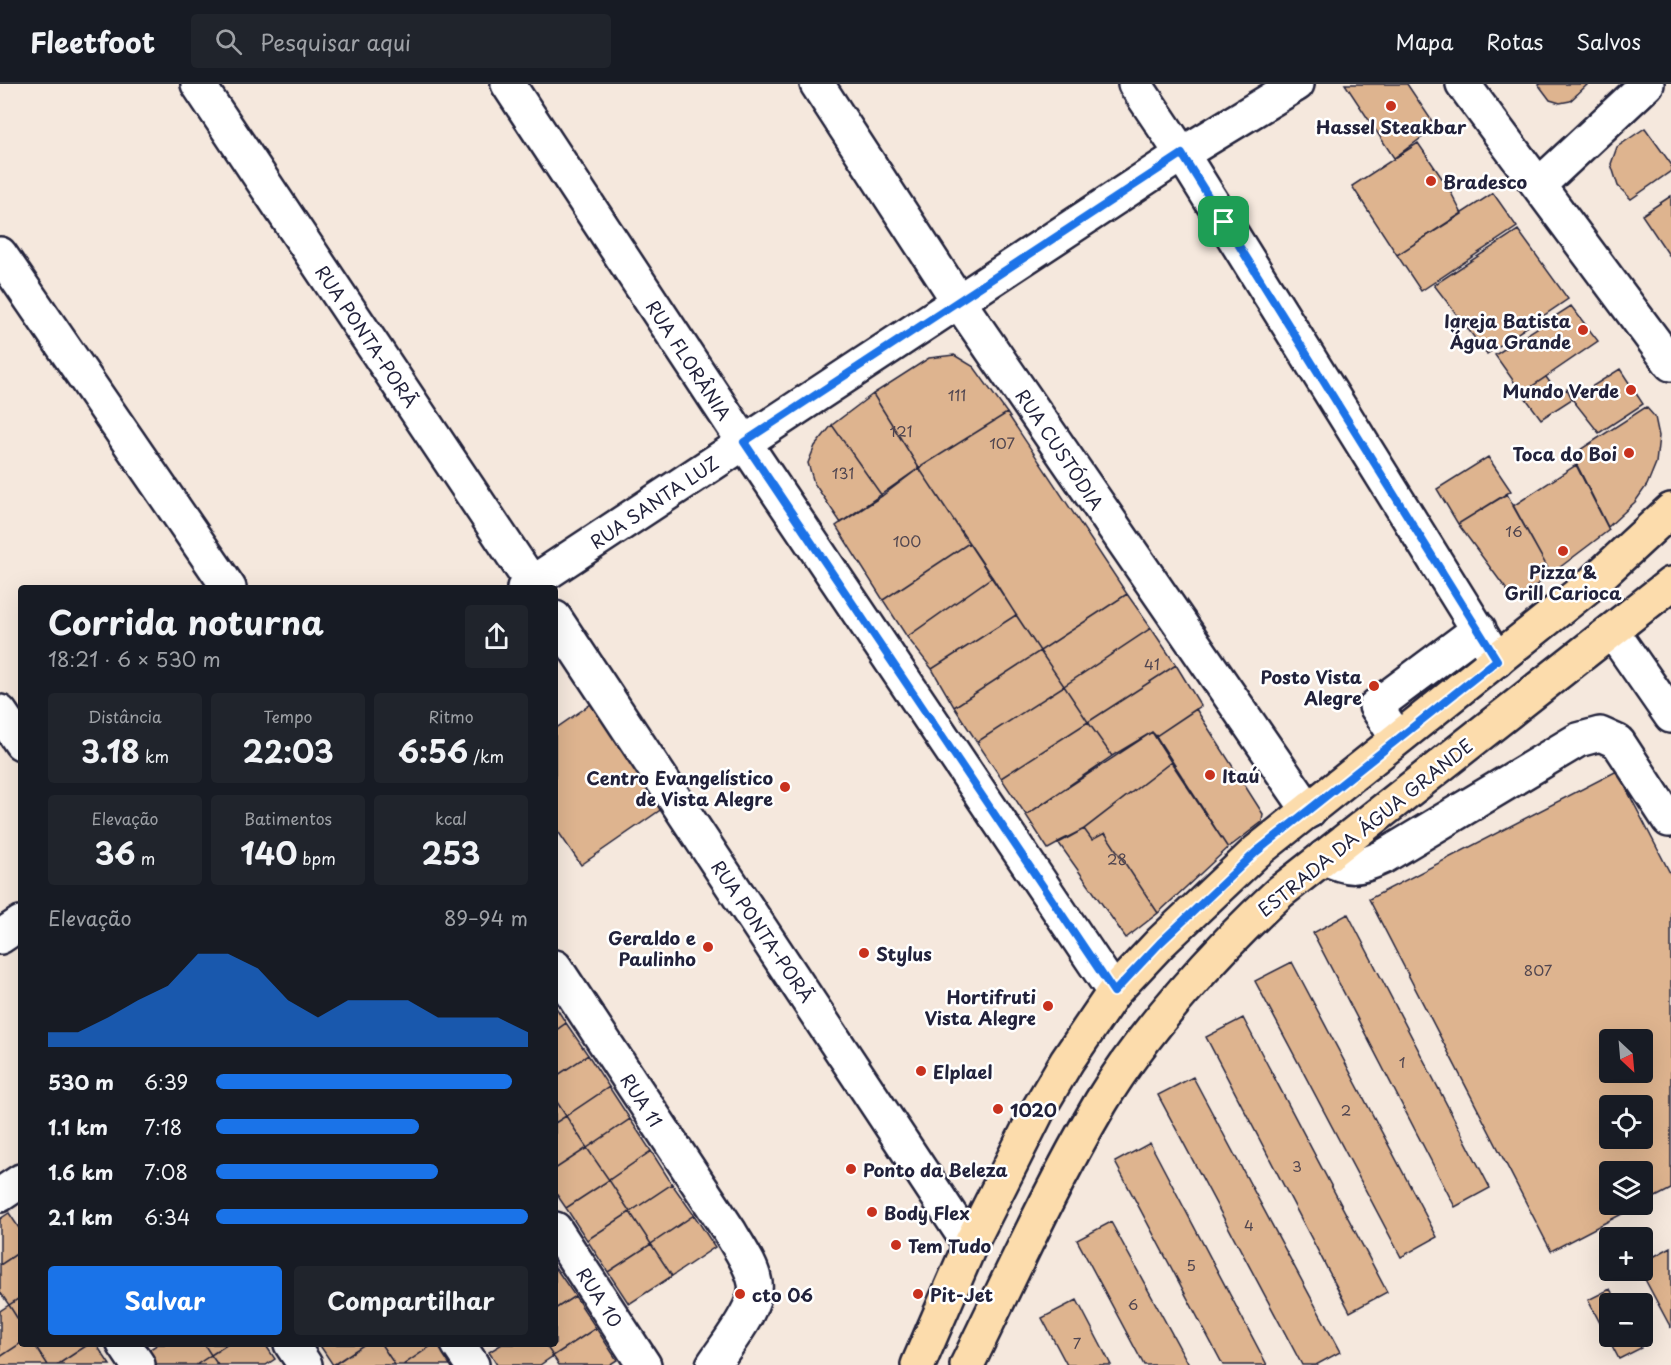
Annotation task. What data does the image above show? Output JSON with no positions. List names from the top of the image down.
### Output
{
  "streets": {
    "main road": ["ESTRADA DA ÁGUA GRANDE"],
    "street": [
      "RUA PONTA-PORÃ",
      "RUA FLORÂNIA",
      "RUA CUSTÓDIA",
      "RUA SANTA LUZ",
      "RUA 11",
      "RUA 10"
    ]
  },
  "crossings": [
    ["RUA FLORÂNIA", "RUA SANTA LUZ"],
    ["RUA CUSTÓDIA", "RUA SANTA LUZ"]
  ],
  "places": [
    "Hassel Steakbar",
    "Bradesco",
    "Igreja Batista Água Grande",
    "Mundo Verde",
    "Toca do Boi",
    "Pizza & Grill Carioca",
    "Posto Vista Alegre",
    "Itaú",
    "Centro Evangelístico de Vista Alegre",
    "Geraldo e Paulinho",
    "Stylus",
    "Hortifruti Vista Alegre",
    "Elplael",
    "1020",
    "Ponto da Beleza",
    "Body Flex",
    "Tem Tudo",
    "cto 06",
    "Pit-Jet"
  ],
  "house_numbers": [
    "111",
    "121",
    "107",
    "131",
    "16",
    "100",
    "41",
    "28",
    "807",
    "1",
    "2",
    "3",
    "4",
    "5",
    "6",
    "7"
  ],
  "north": "bottom right",
  "page": {
    "header": "Fleetfoot",
    "search": "Pesquisar aqui",
    "nav": ["Mapa", "Rotas", "Salvos"],
    "heading": ["Corrida noturna", "18:21 · 6 × 530 m"],
    "stats": [
      ["Distância", "3.18 km"],
      ["Tempo", "22:03"],
      ["Ritmo", "6:56 /km"],
      ["Elevação", "36 m"],
      ["Batimentos", "140 bpm"],
      ["kcal", "253"]
    ],
    "chart": ["Elevação", "89–94 m"],
    "map_buttons": ["+", "−"],
    "list": [
      {
        "name": "530 m",
        "note": "6:39"
      },
      {
        "name": "1.1 km",
        "note": "7:18"
      },
      {
        "name": "1.6 km",
        "note": "7:08"
      },
      {
        "name": "2.1 km",
        "note": "6:34"
      }
    ],
    "buttons": ["Salvar", "Compartilhar"]
  }
}
